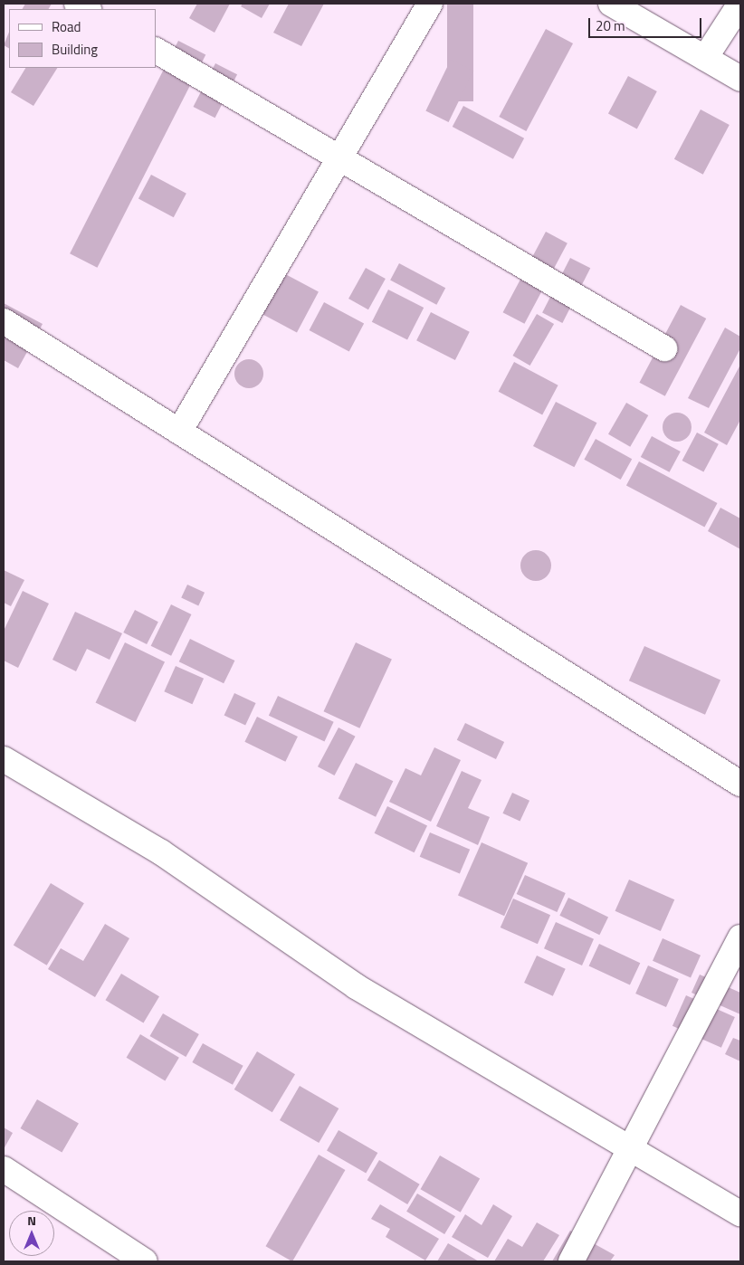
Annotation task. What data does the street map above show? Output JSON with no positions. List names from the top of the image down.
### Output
{
  "legend": ["Road", "Building"],
  "scale_bar": "20 m",
  "north": "top"
}
